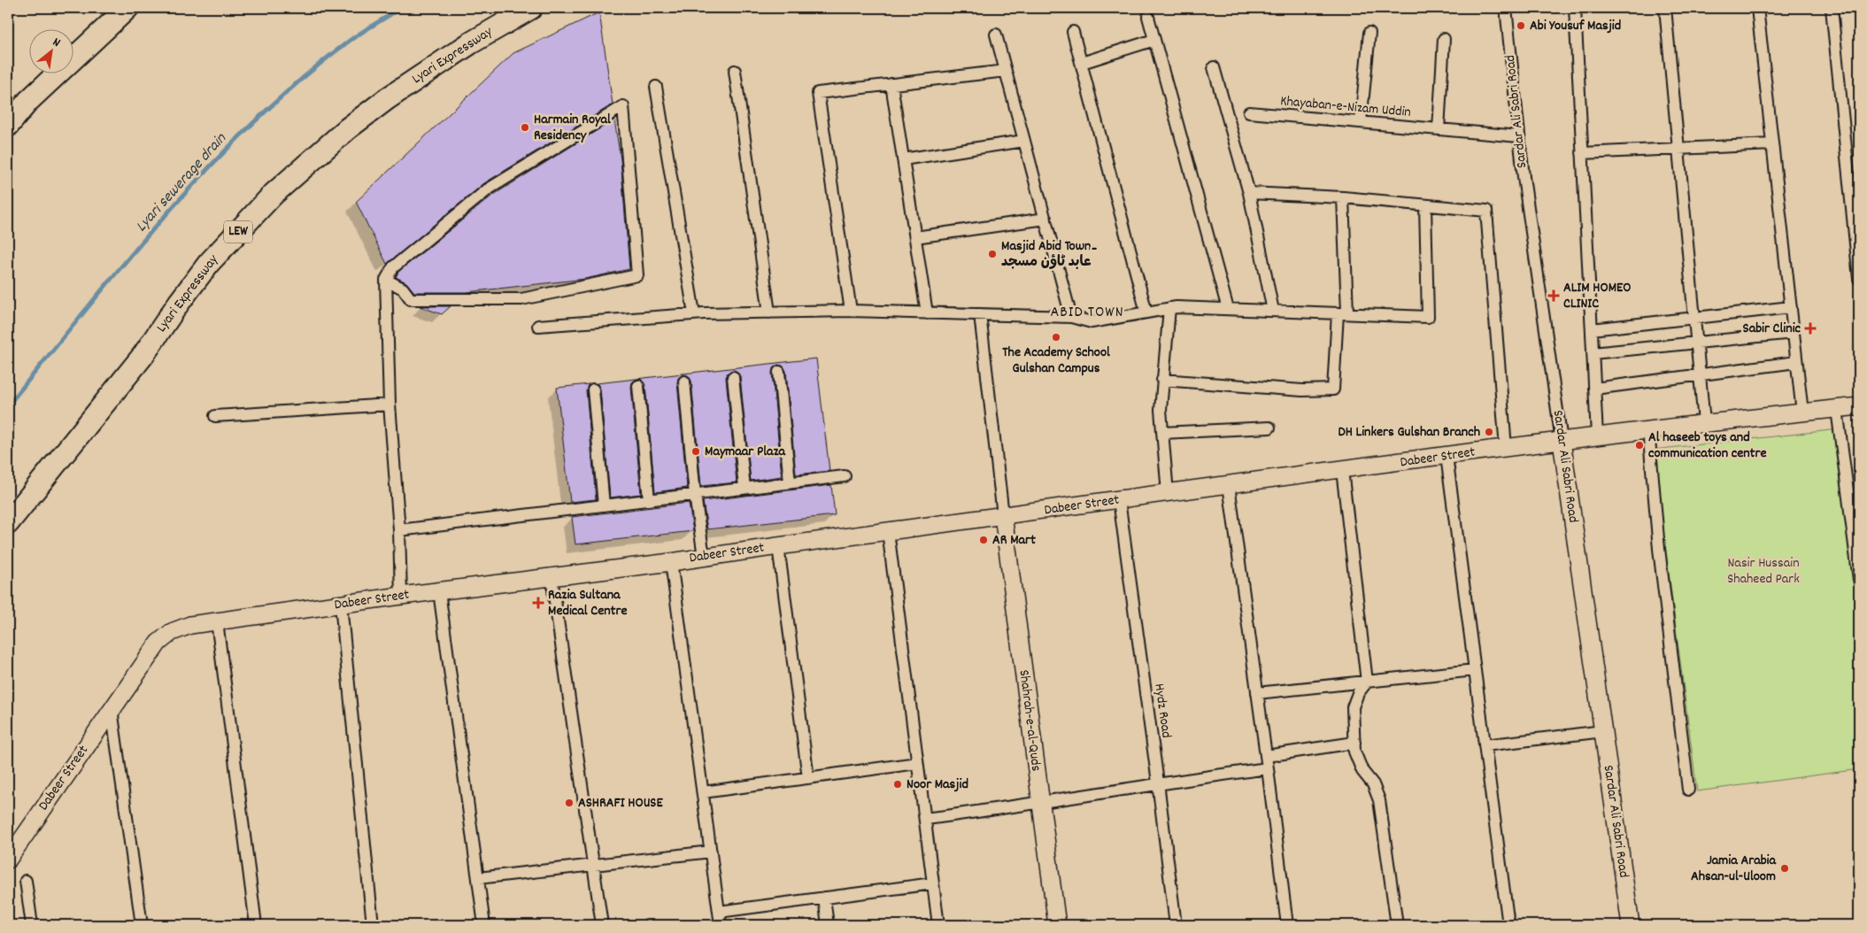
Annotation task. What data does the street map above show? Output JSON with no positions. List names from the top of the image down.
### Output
{
  "streets": {
    "highway": ["Lyari Expressway", "LEW"],
    "street": [
      "Khayaban-e-Nizam Uddin",
      "Sardar Ali Sabri Road",
      "Dabeer Street",
      "Hydz Road",
      "Shahrah-e-al-Quds"
    ]
  },
  "crossings": [
    ["Khayaban-e-Nizam Uddin", "Sardar Ali Sabri Road"],
    ["Sardar Ali Sabri Road", "Dabeer Street"],
    ["Dabeer Street", "Hydz Road"],
    ["Dabeer Street", "Shahrah-e-al-Quds"]
  ],
  "districts": ["ABID TOWN"],
  "water": ["Lyari sewerage drain"],
  "parks": ["Nasir Hussain Shaheed Park"],
  "places": {
    "other": [
      "Abi Yousuf Masjid",
      "Harmain Royal Residency",
      "Masjid Abid Town۔ عابد ٹاؤن مسجد",
      "The Academy School Gulshan Campus",
      "DH Linkers Gulshan Branch",
      "Al haseeb toys and communication centre",
      "Maymaar Plaza",
      "AR Mart",
      "Noor Masjid",
      "ASHRAFI HOUSE",
      "Jamia Arabia Ahsan-ul-Uloom"
    ],
    "health": ["ALIM HOMEO CLINIC", "Sabir Clinic", "Razia Sultana Medical Centre"]
  },
  "north": "top right"
}
